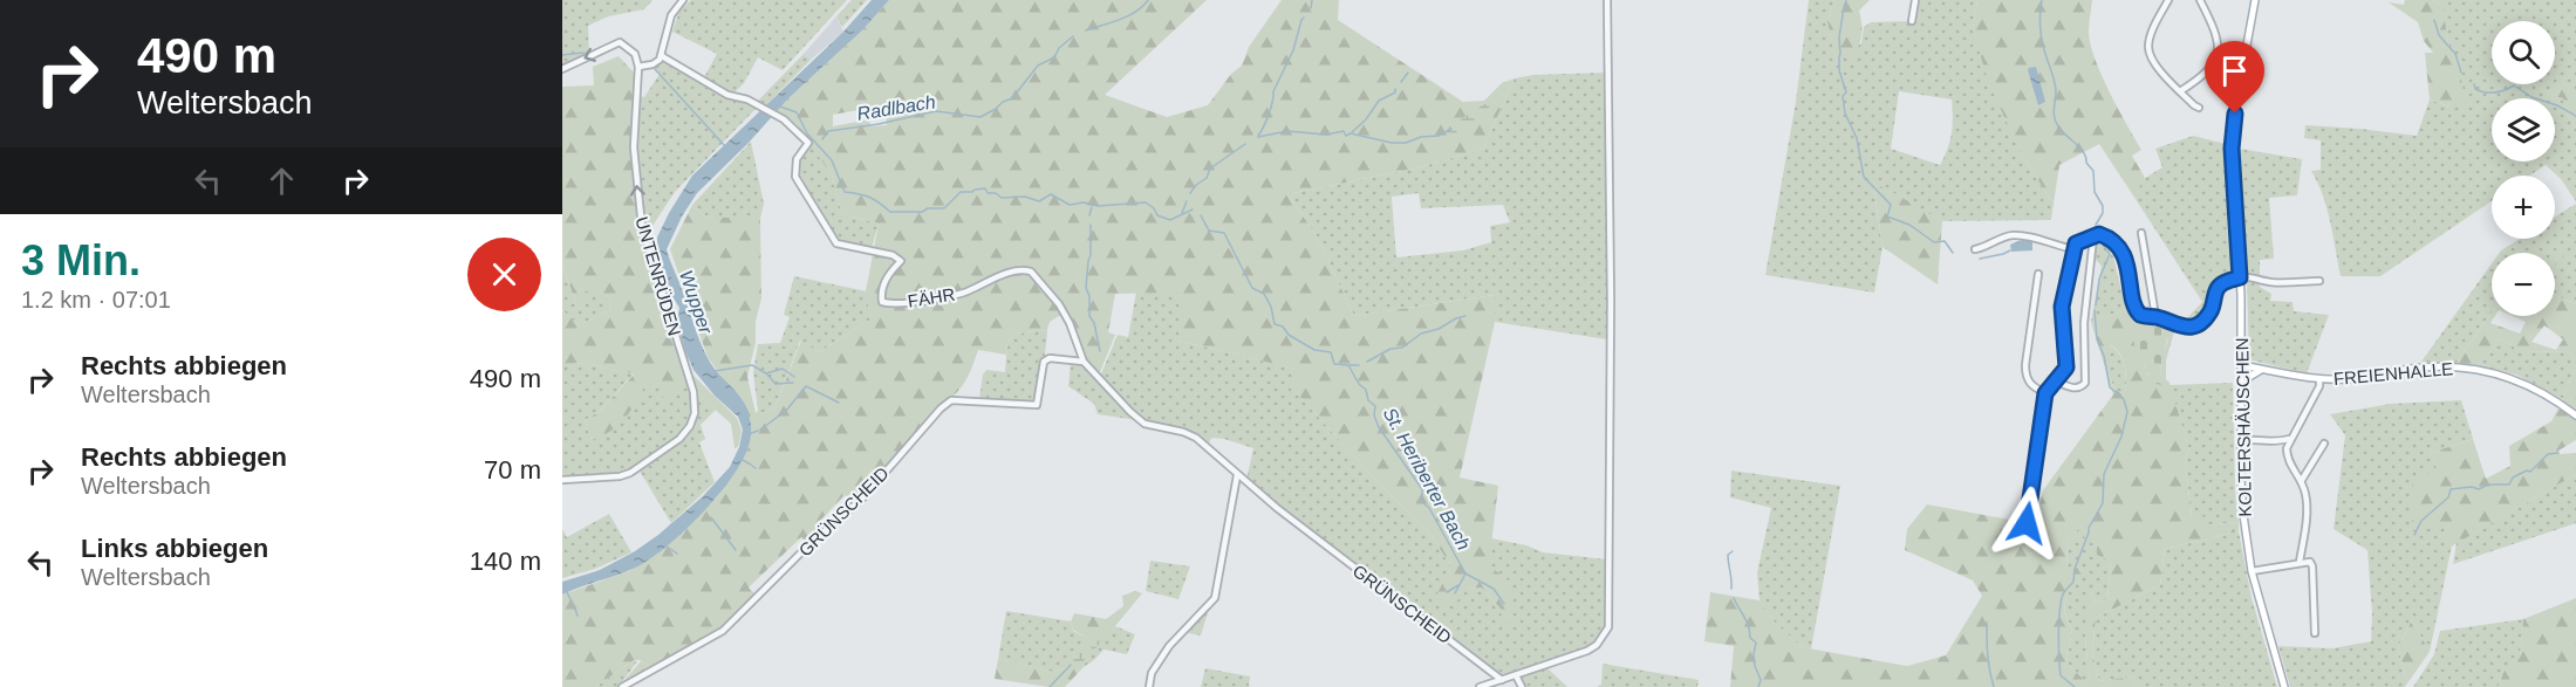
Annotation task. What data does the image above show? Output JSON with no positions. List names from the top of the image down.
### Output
{
  "streets": {
    "main road": ["FREIENHALLE", "KOLTERSHÄUSCHEN"],
    "street": ["UNTENRÜDEN", "FÄHR", "GRÜNSCHEID"]
  },
  "crossings": [
    ["FÄHR", "GRÜNSCHEID"],
    ["FREIENHALLE", "KOLTERSHÄUSCHEN"]
  ],
  "one_way": ["UNTENRÜDEN"],
  "water": ["Radlbach", "Wupper", "St. Heriberter Bach"],
  "page": {
    "turn": ["490 m", "Weltersbach"],
    "map_buttons": ["+", "−"],
    "heading": ["3 Min.", "1.2 km · 07:01"],
    "list": [
      {
        "name": "Rechts abbiegen",
        "note": "Weltersbach",
        "value": "490 m"
      },
      {
        "name": "Rechts abbiegen",
        "note": "Weltersbach",
        "value": "70 m"
      },
      {
        "name": "Links abbiegen",
        "note": "Weltersbach",
        "value": "140 m"
      }
    ]
  }
}
